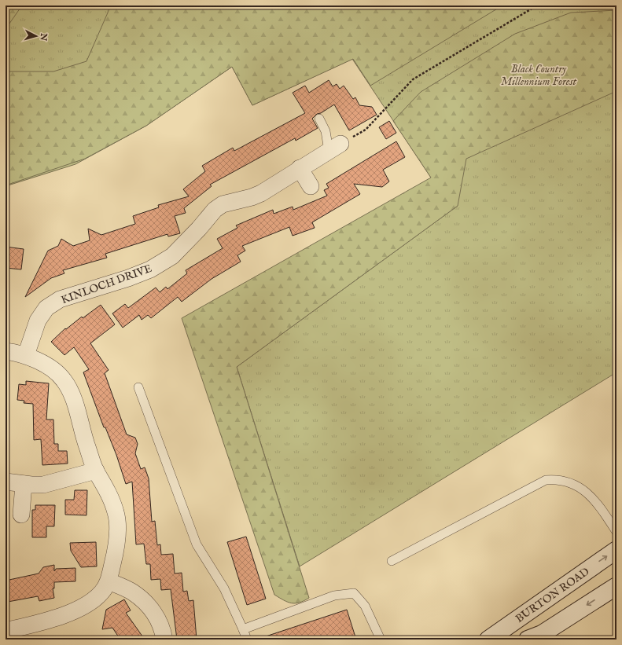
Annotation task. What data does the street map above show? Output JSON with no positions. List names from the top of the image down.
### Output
{
  "streets": {
    "main road": ["BURTON ROAD"],
    "street": ["KINLOCH DRIVE"]
  },
  "parks": ["Black Country Millennium Forest"],
  "north": "right"
}
